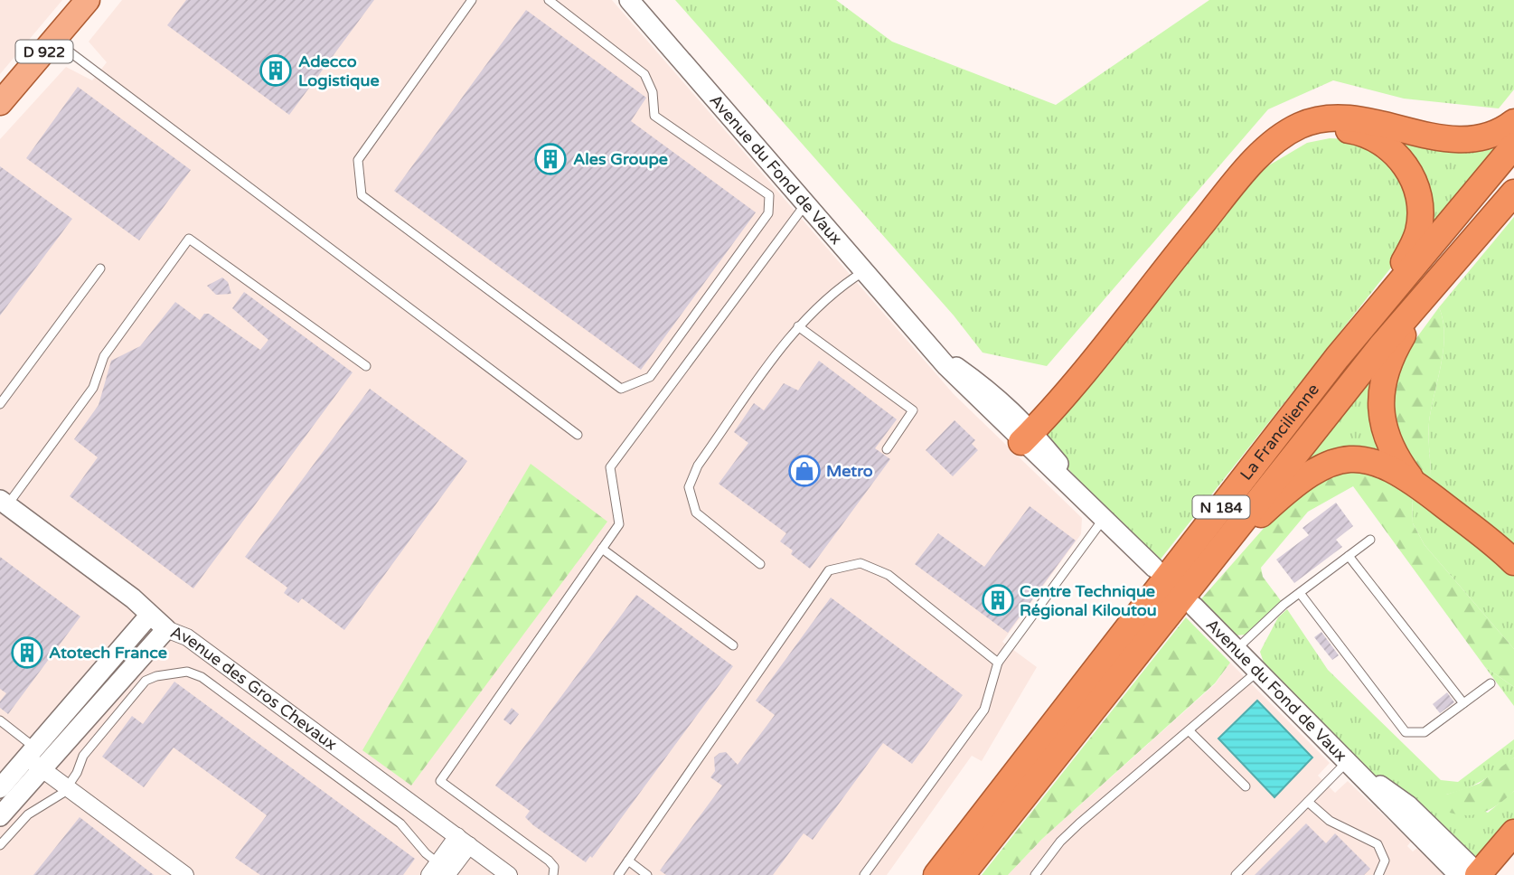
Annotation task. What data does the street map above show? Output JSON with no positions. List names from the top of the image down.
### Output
{
  "streets": {
    "highway": ["La Francilienne", "N 184"],
    "main road": ["D 922"],
    "street": ["Avenue du Fond de Vaux", "Avenue des Gros Chevaux"]
  },
  "places": {
    "building": [
      "Adecco Logistique",
      "Ales Groupe",
      "Centre Technique Régional Kiloutou",
      "Atotech France"
    ],
    "shop": ["Metro"]
  }
}
